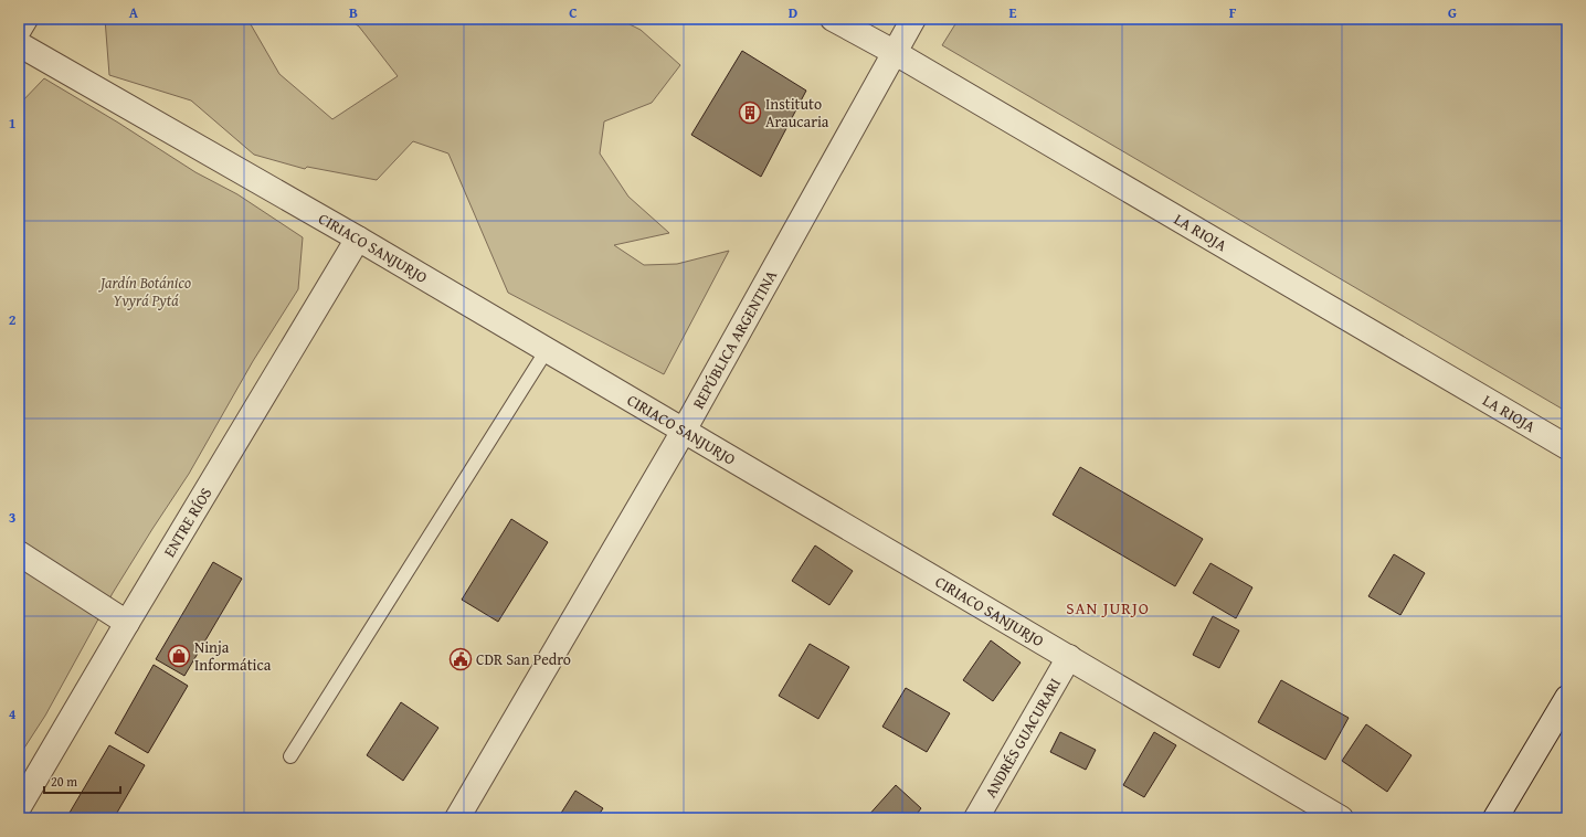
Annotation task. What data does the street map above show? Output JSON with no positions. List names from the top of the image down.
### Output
{
  "streets": {
    "street": [
      "LA RIOJA",
      "CIRIACO SANJURJO",
      "REPÚBLICA ARGENTINA",
      "ENTRE RÍOS",
      "ANDRÉS GUACURARI"
    ]
  },
  "crossings": [
    ["LA RIOJA", "REPÚBLICA ARGENTINA"],
    ["CIRIACO SANJURJO", "REPÚBLICA ARGENTINA"],
    ["CIRIACO SANJURJO", "ENTRE RÍOS"],
    ["CIRIACO SANJURJO", "ANDRÉS GUACURARI"]
  ],
  "districts": ["SAN JURJO"],
  "parks": ["Jardín Botánico Yvyrá Pytá"],
  "places": {
    "building": ["Instituto Araucaria"],
    "shop": ["Ninja Informática"],
    "public building": ["CDR San Pedro"]
  },
  "scale_bar": "20 m",
  "grid": {
    "columns": [
      "A",
      "B",
      "C",
      "D",
      "E",
      "F",
      "G"
    ],
    "rows": [
      "1",
      "2",
      "3",
      "4"
    ]
  }
}
